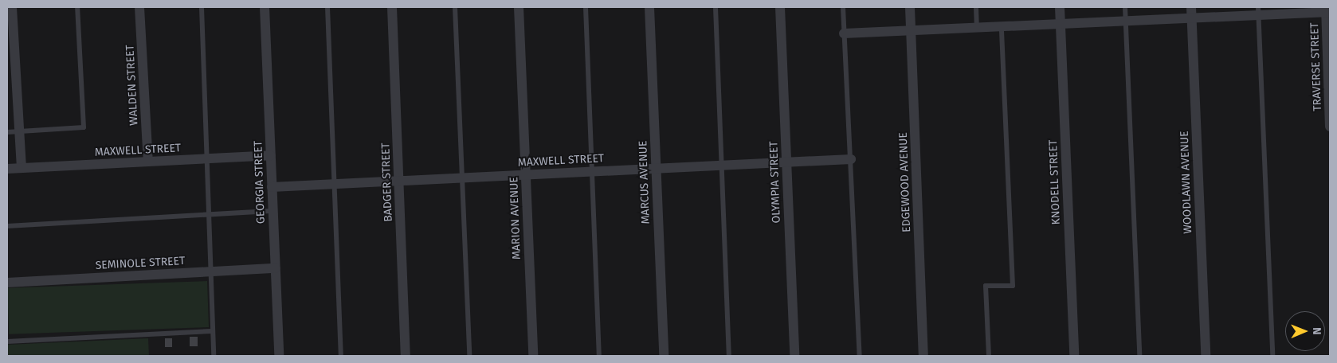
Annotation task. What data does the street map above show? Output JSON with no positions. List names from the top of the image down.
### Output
{
  "streets": {
    "street": [
      "TRAVERSE STREET",
      "WALDEN STREET",
      "MAXWELL STREET",
      "GEORGIA STREET",
      "BADGER STREET",
      "MARCUS AVENUE",
      "OLYMPIA STREET",
      "EDGEWOOD AVENUE",
      "KNODELL STREET",
      "WOODLAWN AVENUE",
      "MARION AVENUE",
      "SEMINOLE STREET"
    ]
  },
  "crossings": [
    ["WALDEN STREET", "MAXWELL STREET"],
    ["MAXWELL STREET", "GEORGIA STREET"],
    ["MAXWELL STREET", "BADGER STREET"],
    ["MAXWELL STREET", "MARCUS AVENUE"],
    ["MAXWELL STREET", "OLYMPIA STREET"],
    ["MAXWELL STREET", "MARION AVENUE"],
    ["GEORGIA STREET", "SEMINOLE STREET"]
  ],
  "north": "right"
}
